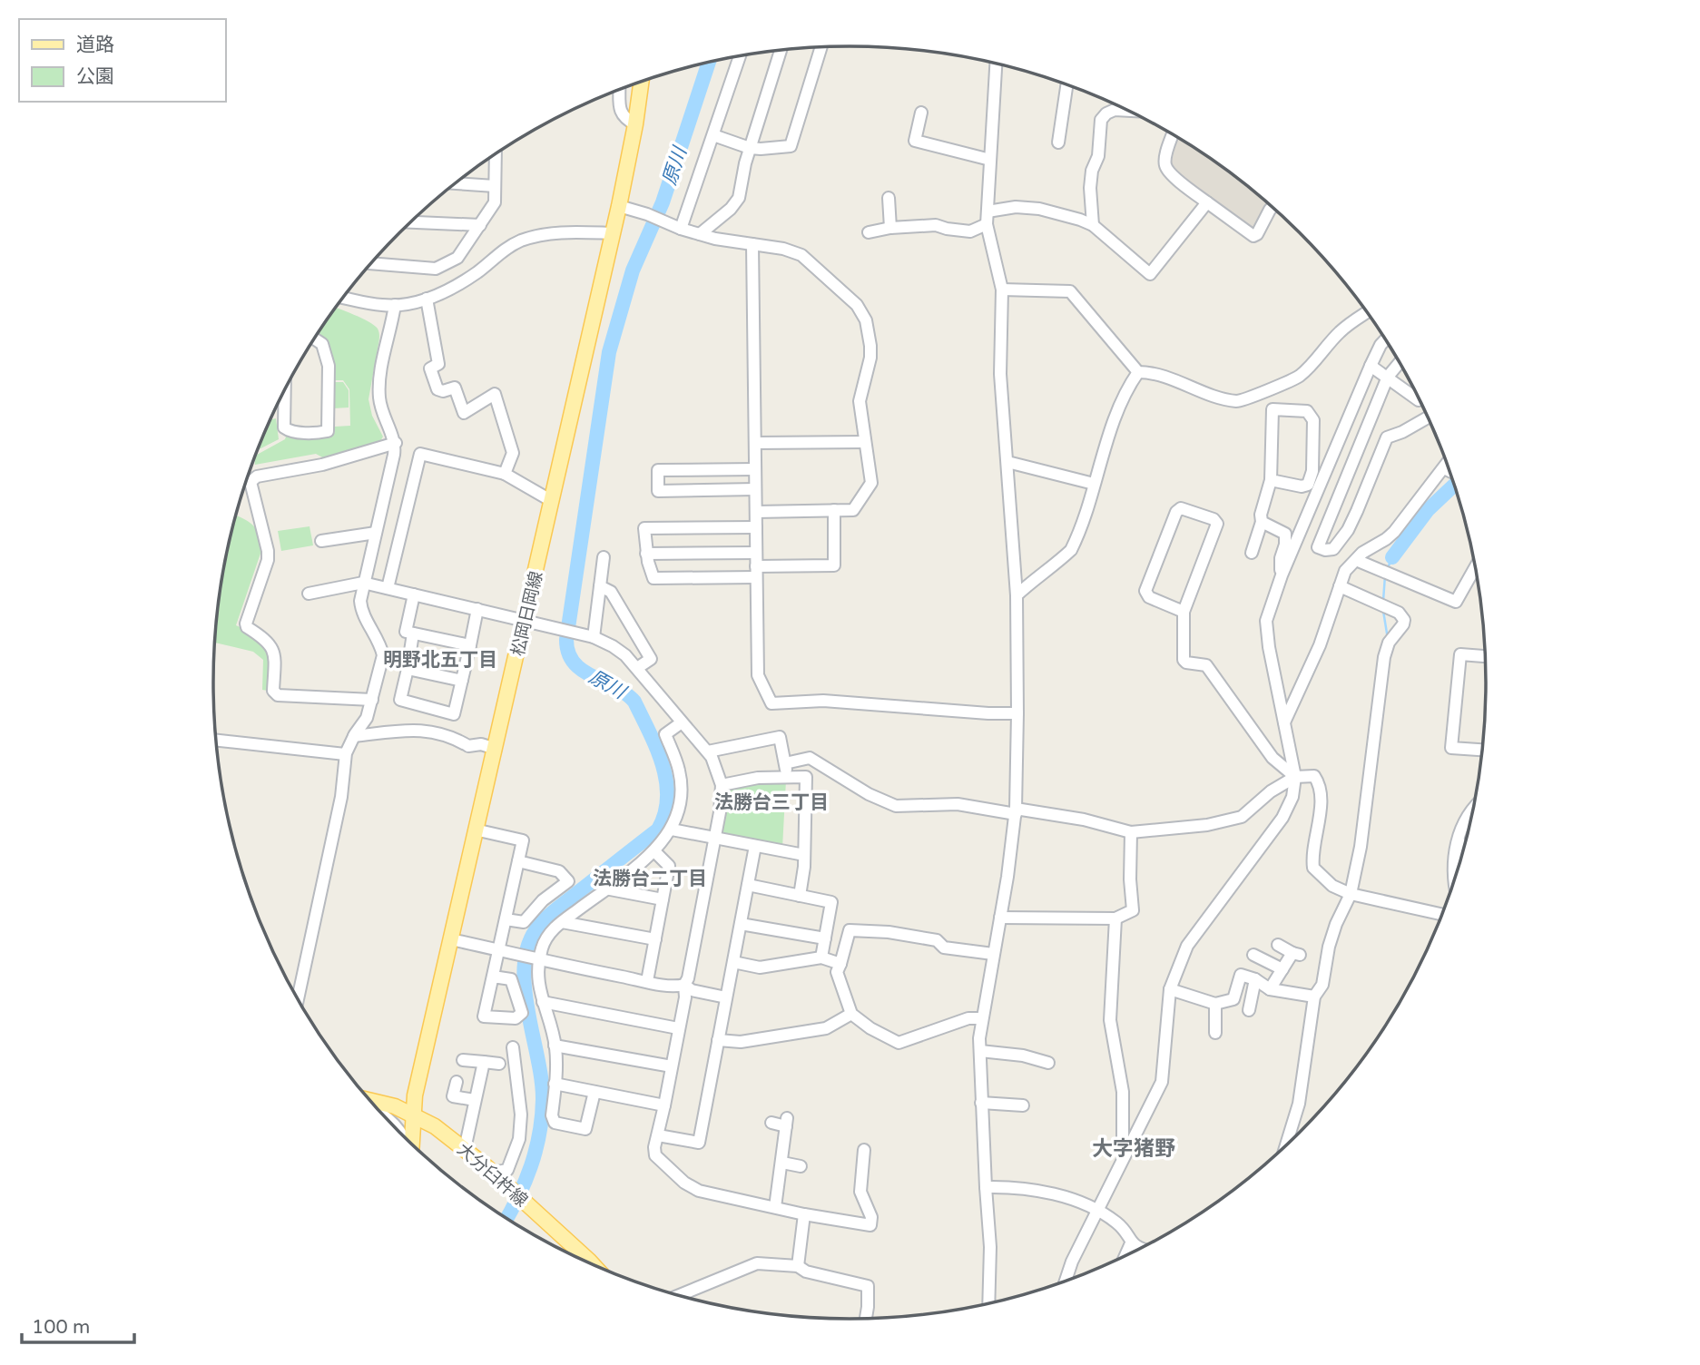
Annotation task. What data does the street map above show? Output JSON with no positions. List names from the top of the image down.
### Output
{
  "streets": {
    "main road": ["松岡日岡線", "大分臼杵線"]
  },
  "crossings": [
    ["松岡日岡線", "大分臼杵線"]
  ],
  "districts": [
    "明野北五丁目",
    "法勝台三丁目",
    "法勝台二丁目",
    "大字猪野"
  ],
  "water": ["原川"],
  "legend": ["道路", "公園"],
  "scale_bar": "100 m"
}
